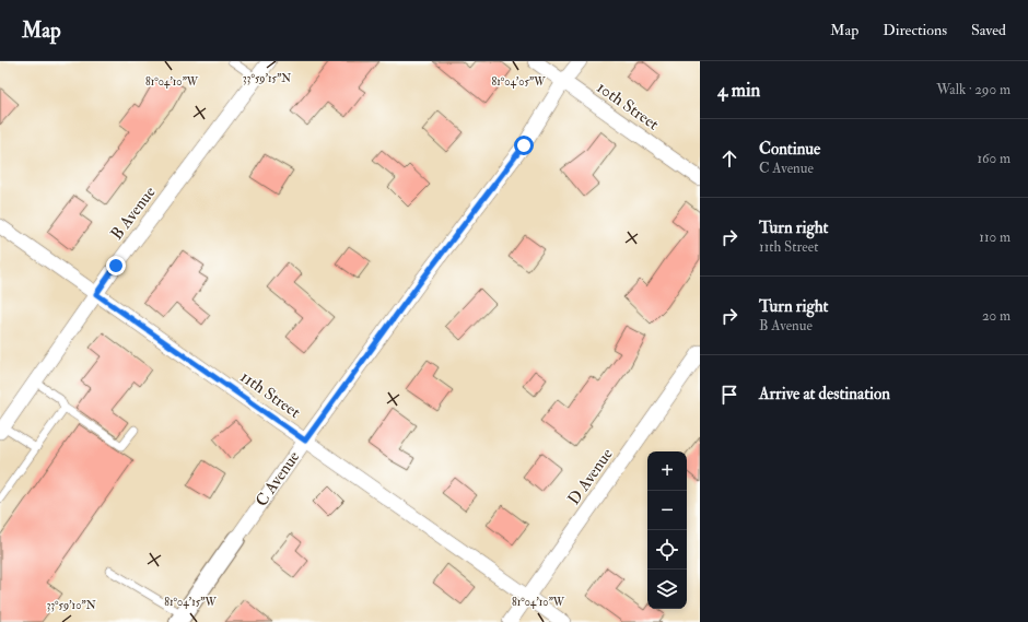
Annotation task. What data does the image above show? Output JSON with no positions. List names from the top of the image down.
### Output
{
  "streets": {
    "street": [
      "10th Street",
      "B Avenue",
      "11th Street",
      "D Avenue",
      "C Avenue"
    ]
  },
  "crossings": [
    ["10th Street", "C Avenue"],
    ["B Avenue", "11th Street"],
    ["11th Street", "D Avenue"],
    ["11th Street", "C Avenue"]
  ],
  "page": {
    "header": "Map",
    "nav": ["Map", "Directions", "Saved"],
    "heading": ["4 min", "Walk · 290 m"],
    "list": [
      ["Continue", "C Avenue", "160 m"],
      ["Turn right", "11th Street", "110 m"],
      ["Turn right", "B Avenue", "20 m"],
      "Arrive at destination"
    ],
    "map_buttons": ["+", "−"]
  },
  "coordinates": [
    "33°59'15\"N",
    "81°04'10\"W",
    "81°04'05\"W",
    "81°04'15\"W",
    "33°59'10\"N"
  ]
}
